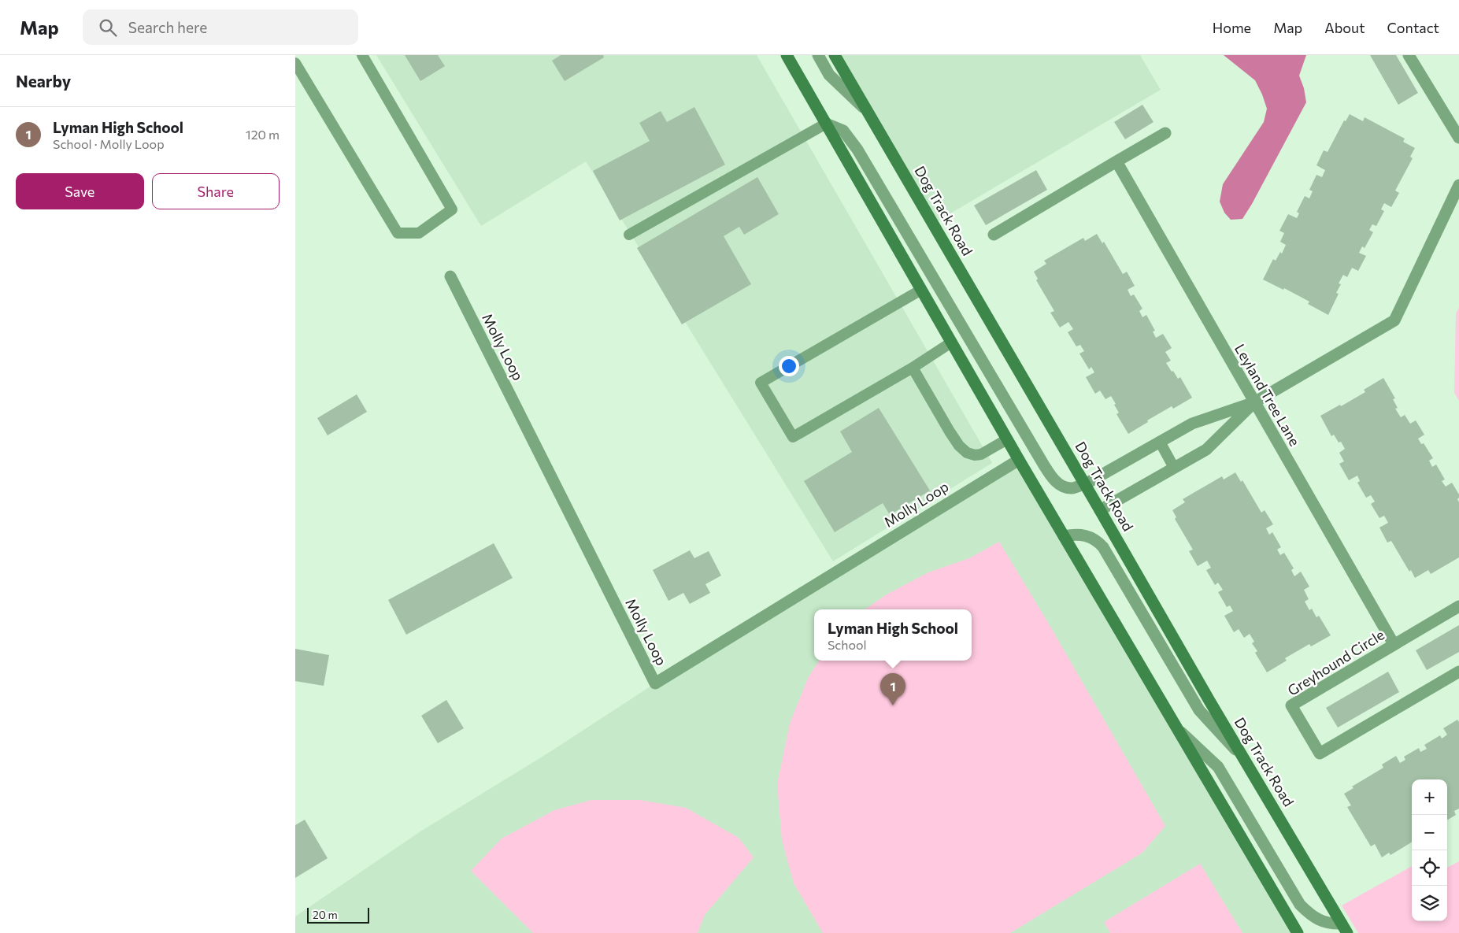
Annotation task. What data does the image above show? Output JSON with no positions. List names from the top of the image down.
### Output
{
  "streets": {
    "main road": ["Dog Track Road"],
    "street": ["Molly Loop", "Leyland Tree Lane", "Greyhound Circle"]
  },
  "crossings": [
    ["Leyland Tree Lane", "Greyhound Circle"]
  ],
  "scale_bar": "20 m",
  "page": {
    "header": "Map",
    "search": "Search here",
    "nav": [
      "Home",
      "Map",
      "About",
      "Contact"
    ],
    "heading": "Nearby",
    "list": [
      {
        "mark": "1",
        "name": "Lyman High School",
        "note": "School · Molly Loop",
        "value": "120 m"
      }
    ],
    "buttons": ["Save", "Share"],
    "popup": ["Lyman High School", "School"],
    "pins": "1",
    "map_buttons": ["+", "−"],
    "scale": "20 m"
  }
}
